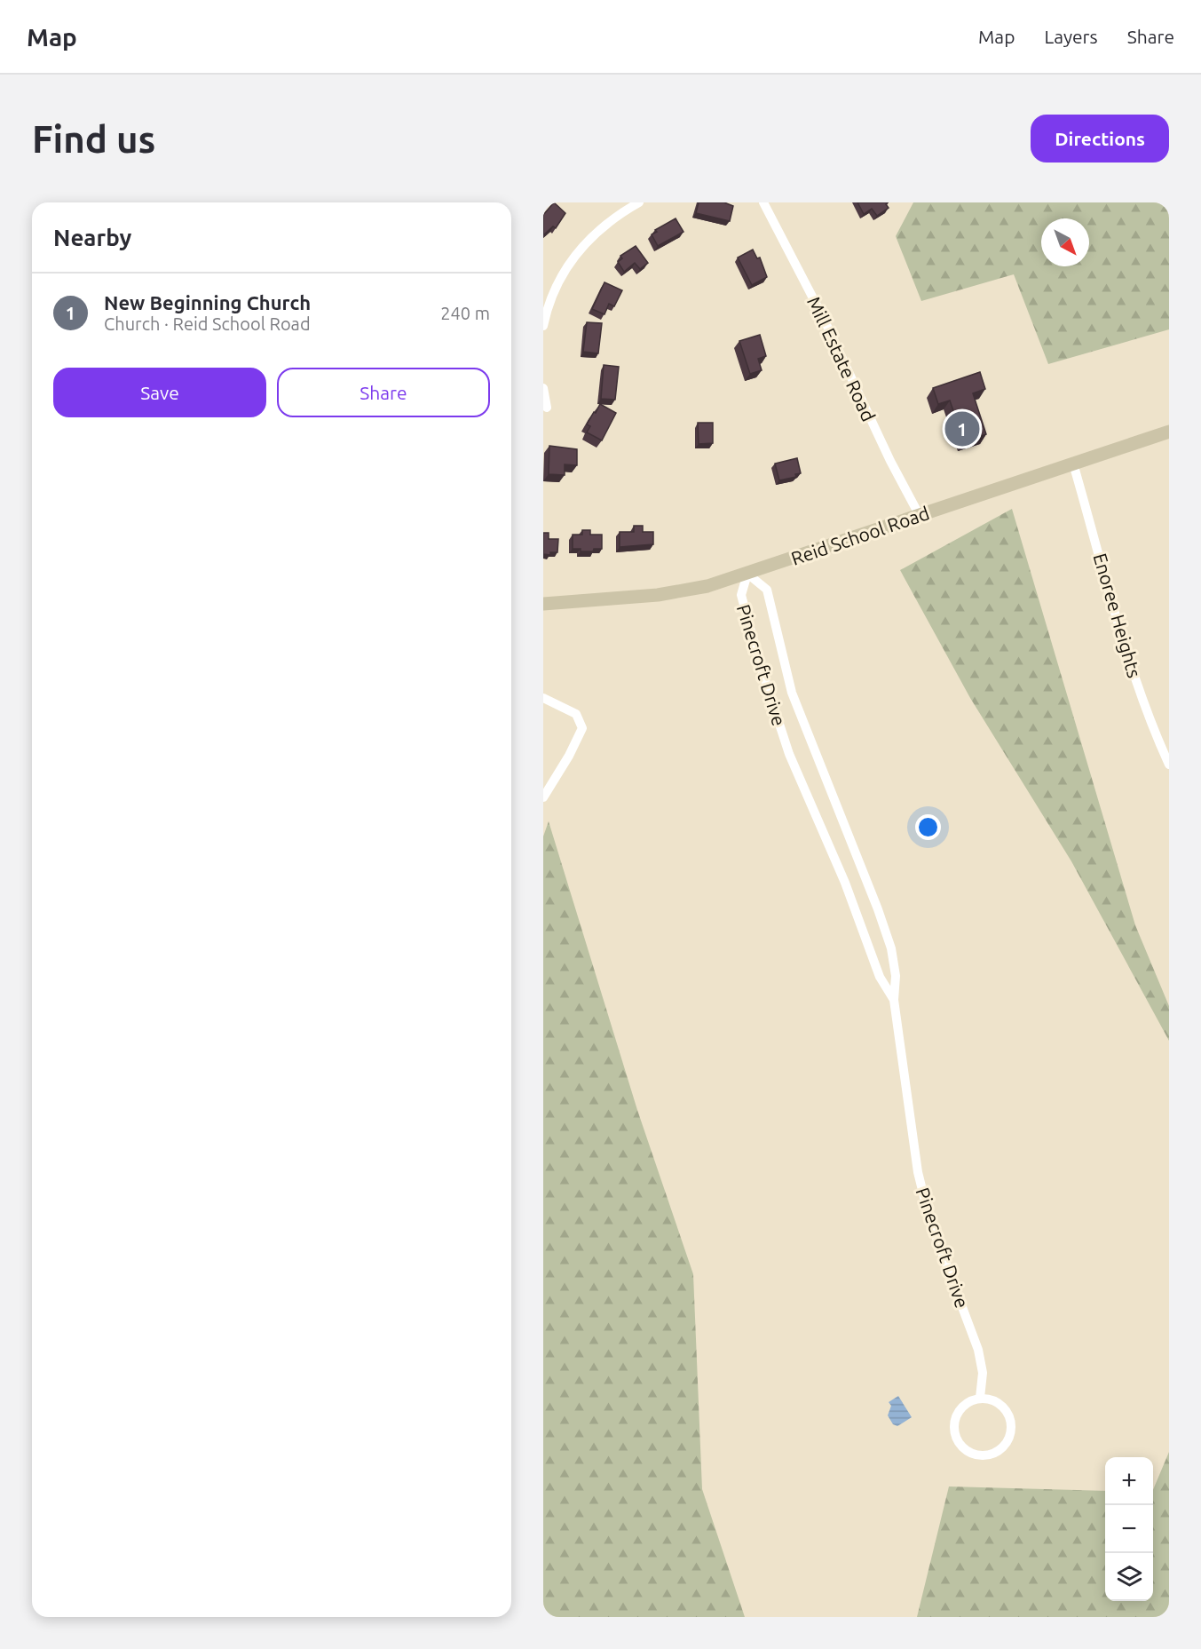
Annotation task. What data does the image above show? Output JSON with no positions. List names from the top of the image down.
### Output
{
  "streets": {
    "street": [
      "Mill Estate Road",
      "Reid School Road",
      "Enoree Heights",
      "Pinecroft Drive"
    ]
  },
  "crossings": [
    ["Mill Estate Road", "Reid School Road"],
    ["Reid School Road", "Enoree Heights"],
    ["Reid School Road", "Pinecroft Drive"]
  ],
  "north": "bottom right",
  "page": {
    "header": "Map",
    "nav": ["Map", "Layers", "Share"],
    "buttons": [
      "Directions",
      ["Save", "Share"]
    ],
    "title": "Find us",
    "heading": "Nearby",
    "list": [
      {
        "mark": "1",
        "name": "New Beginning Church",
        "note": "Church · Reid School Road",
        "value": "240 m"
      }
    ],
    "pins": "1",
    "map_buttons": ["+", "−"]
  }
}
